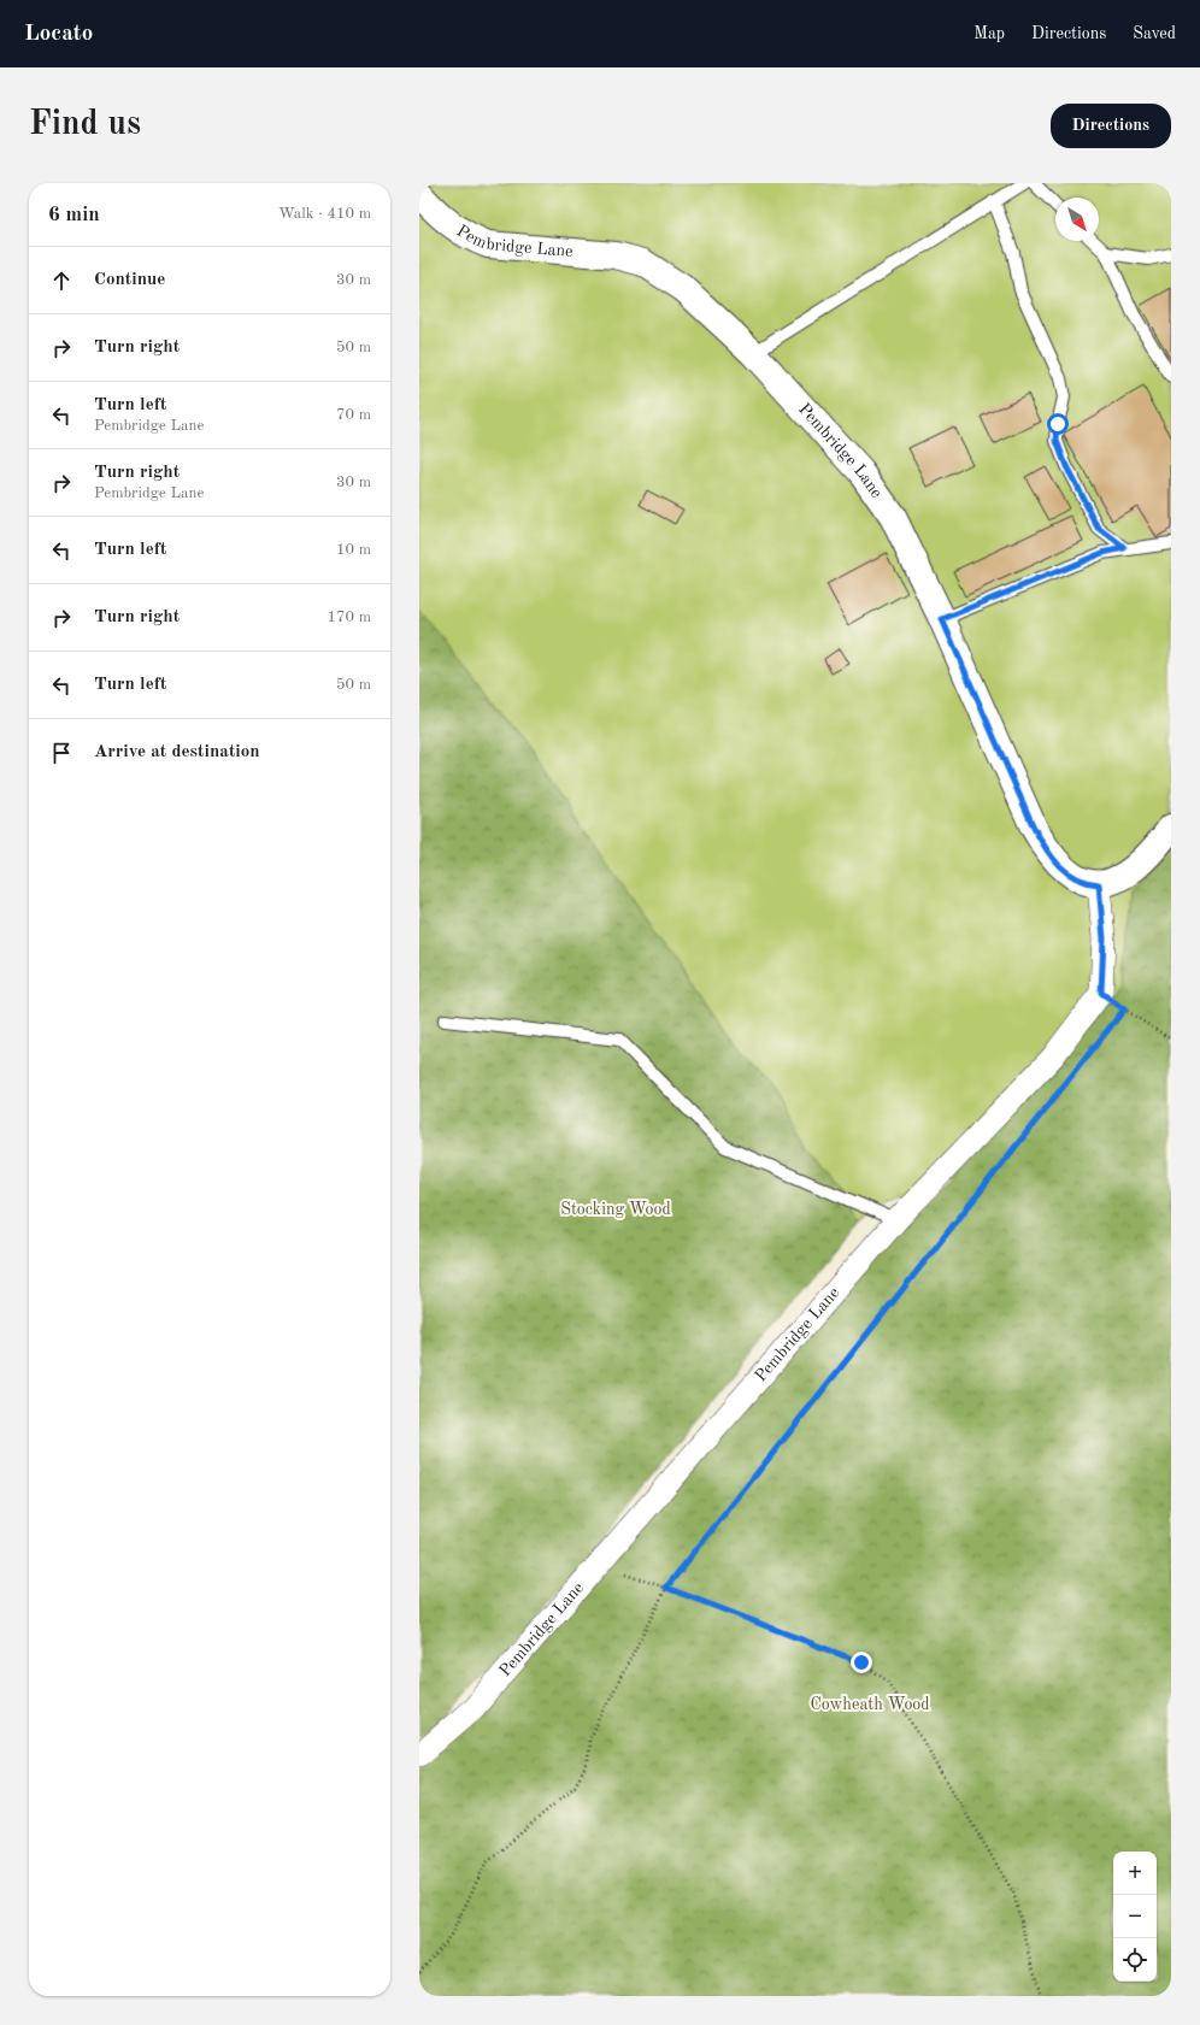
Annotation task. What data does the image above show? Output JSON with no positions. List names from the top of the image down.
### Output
{
  "streets": {
    "street": ["Pembridge Lane"]
  },
  "parks": ["Stocking Wood", "Cowheath Wood"],
  "north": "bottom right",
  "page": {
    "header": "Locato",
    "nav": ["Map", "Directions", "Saved"],
    "buttons": "Directions",
    "title": "Find us",
    "heading": ["6 min", "Walk · 410 m"],
    "list": [
      ["Continue", "30 m"],
      ["Turn right", "50 m"],
      ["Turn left", "Pembridge Lane", "70 m"],
      ["Turn right", "Pembridge Lane", "30 m"],
      ["Turn left", "10 m"],
      ["Turn right", "170 m"],
      ["Turn left", "50 m"],
      "Arrive at destination"
    ],
    "map_buttons": ["+", "−"]
  }
}
